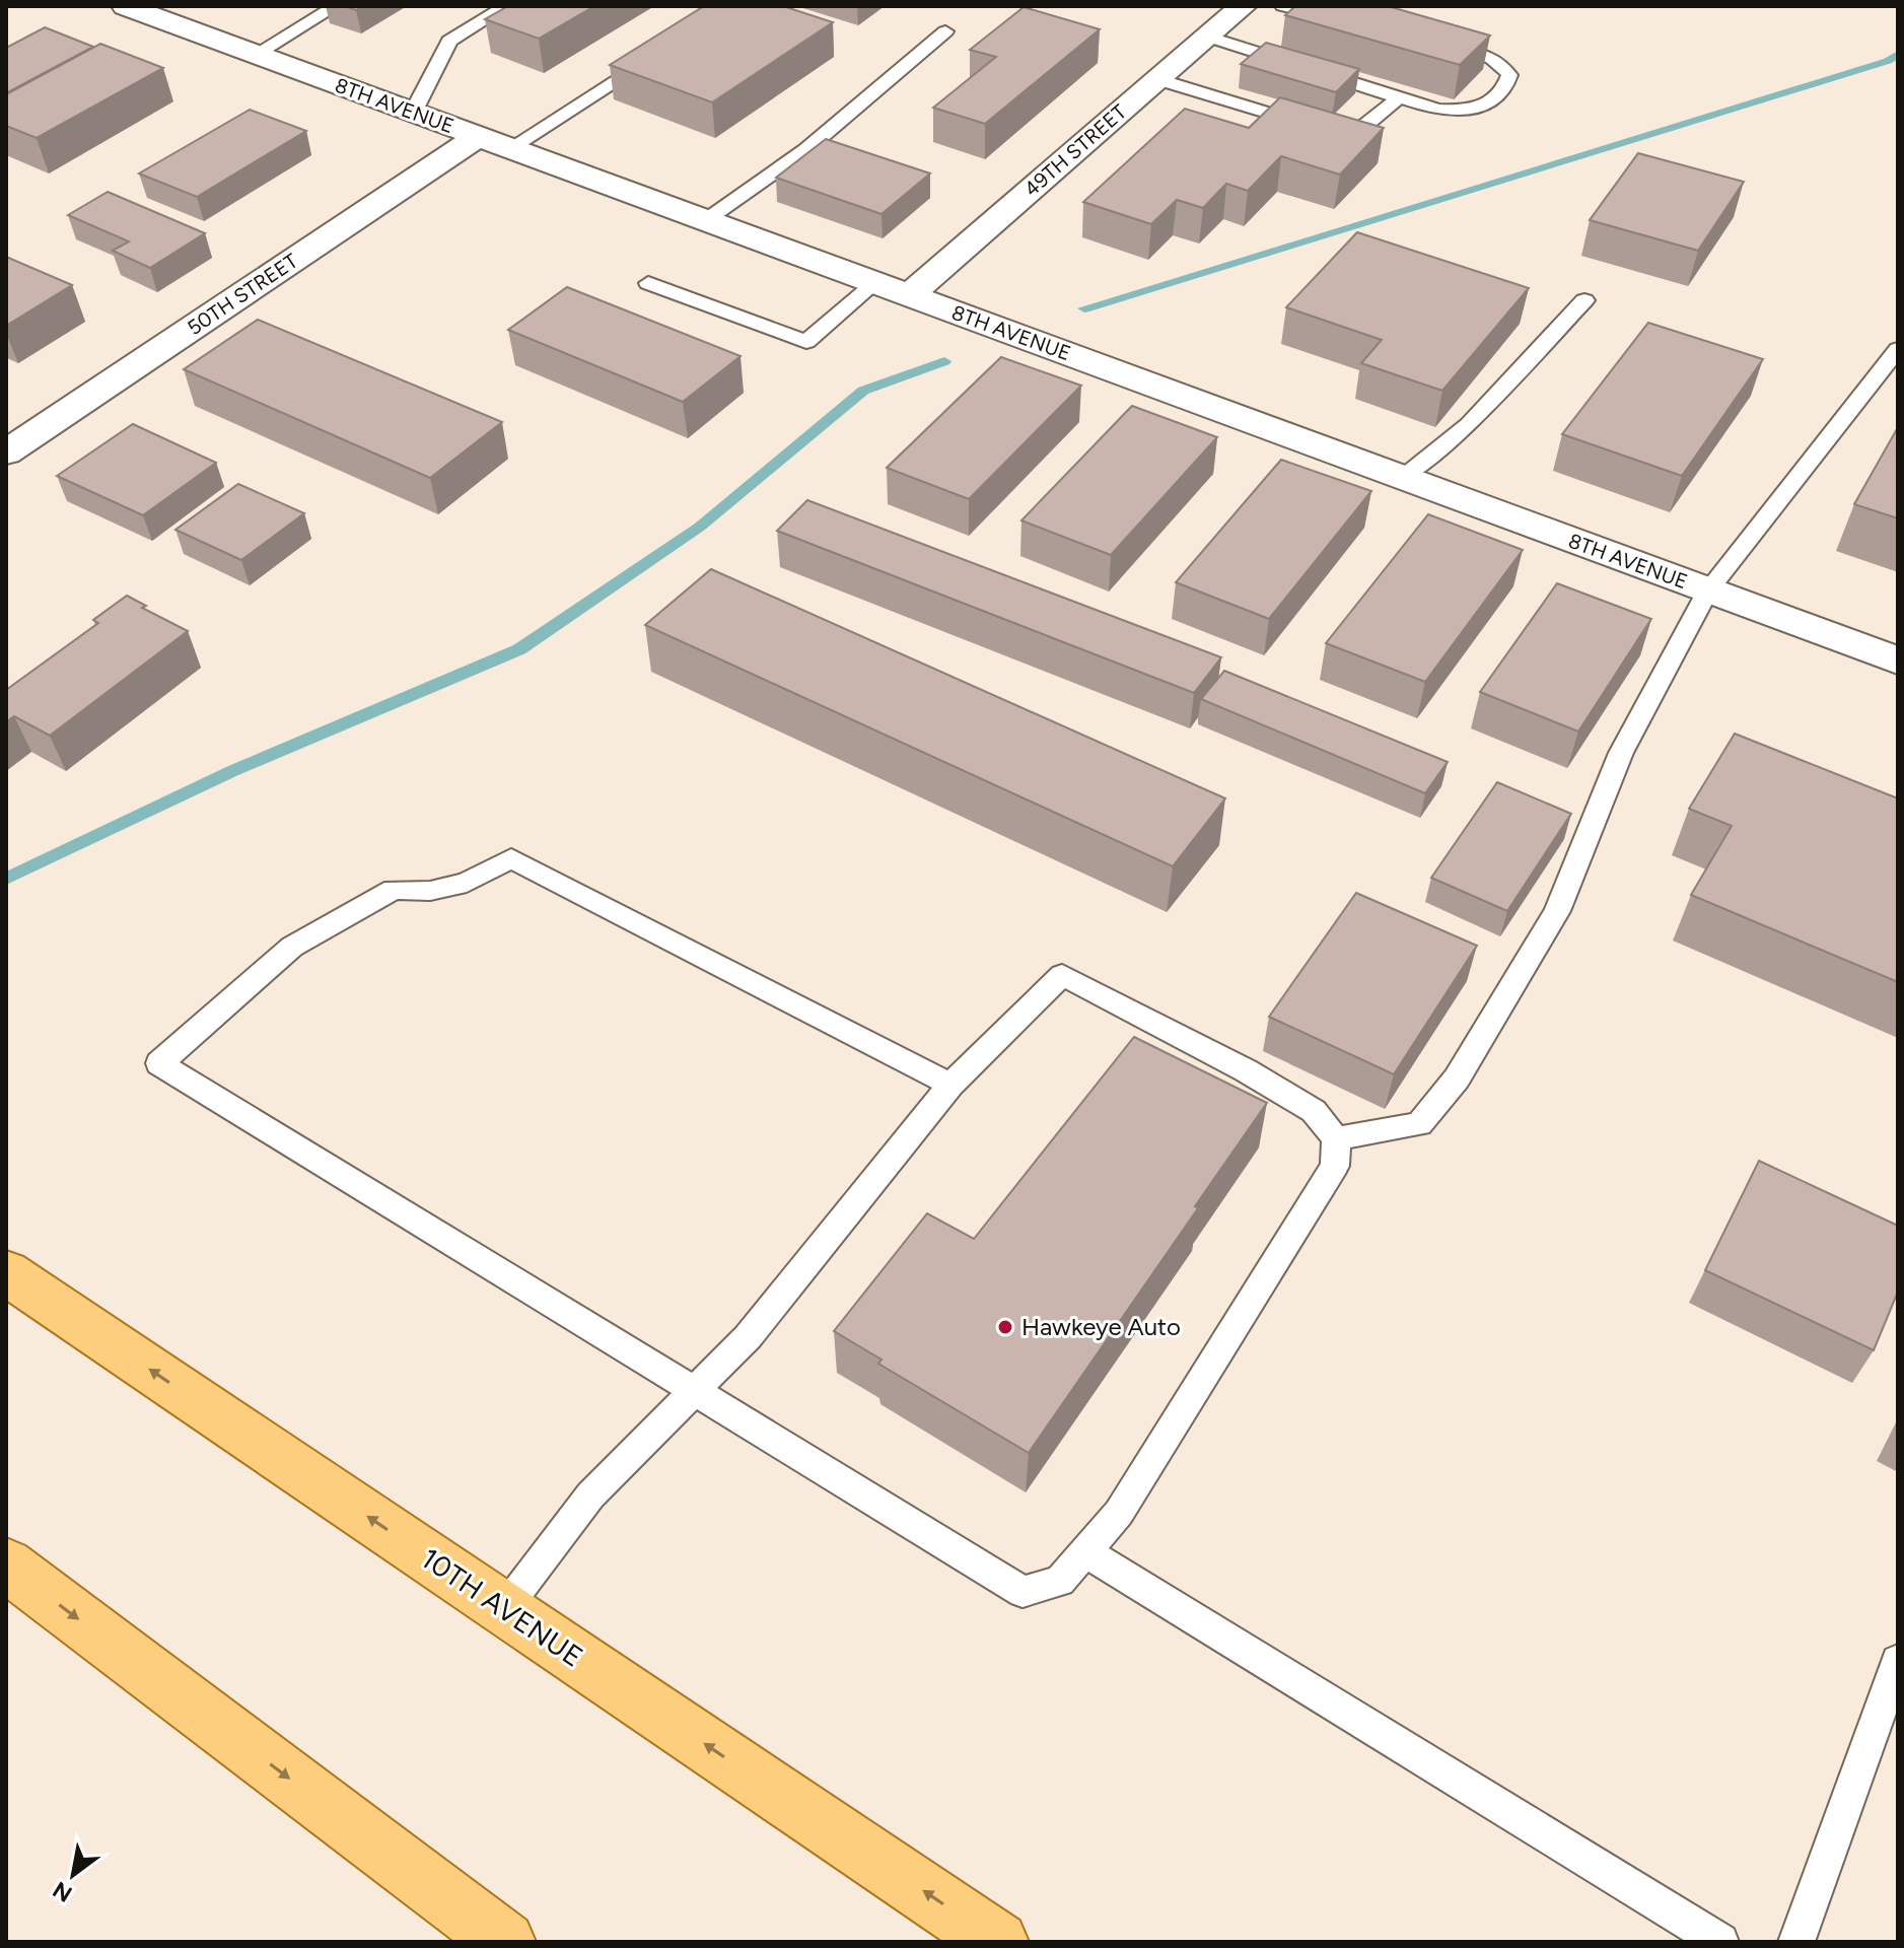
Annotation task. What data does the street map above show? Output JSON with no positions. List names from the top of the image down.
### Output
{
  "streets": {
    "main road": ["10TH AVENUE"],
    "street": ["8TH AVENUE", "49TH STREET", "50TH STREET"]
  },
  "crossings": [
    ["8TH AVENUE", "49TH STREET"],
    ["8TH AVENUE", "50TH STREET"]
  ],
  "places": ["Hawkeye Auto"],
  "north": "bottom left"
}
